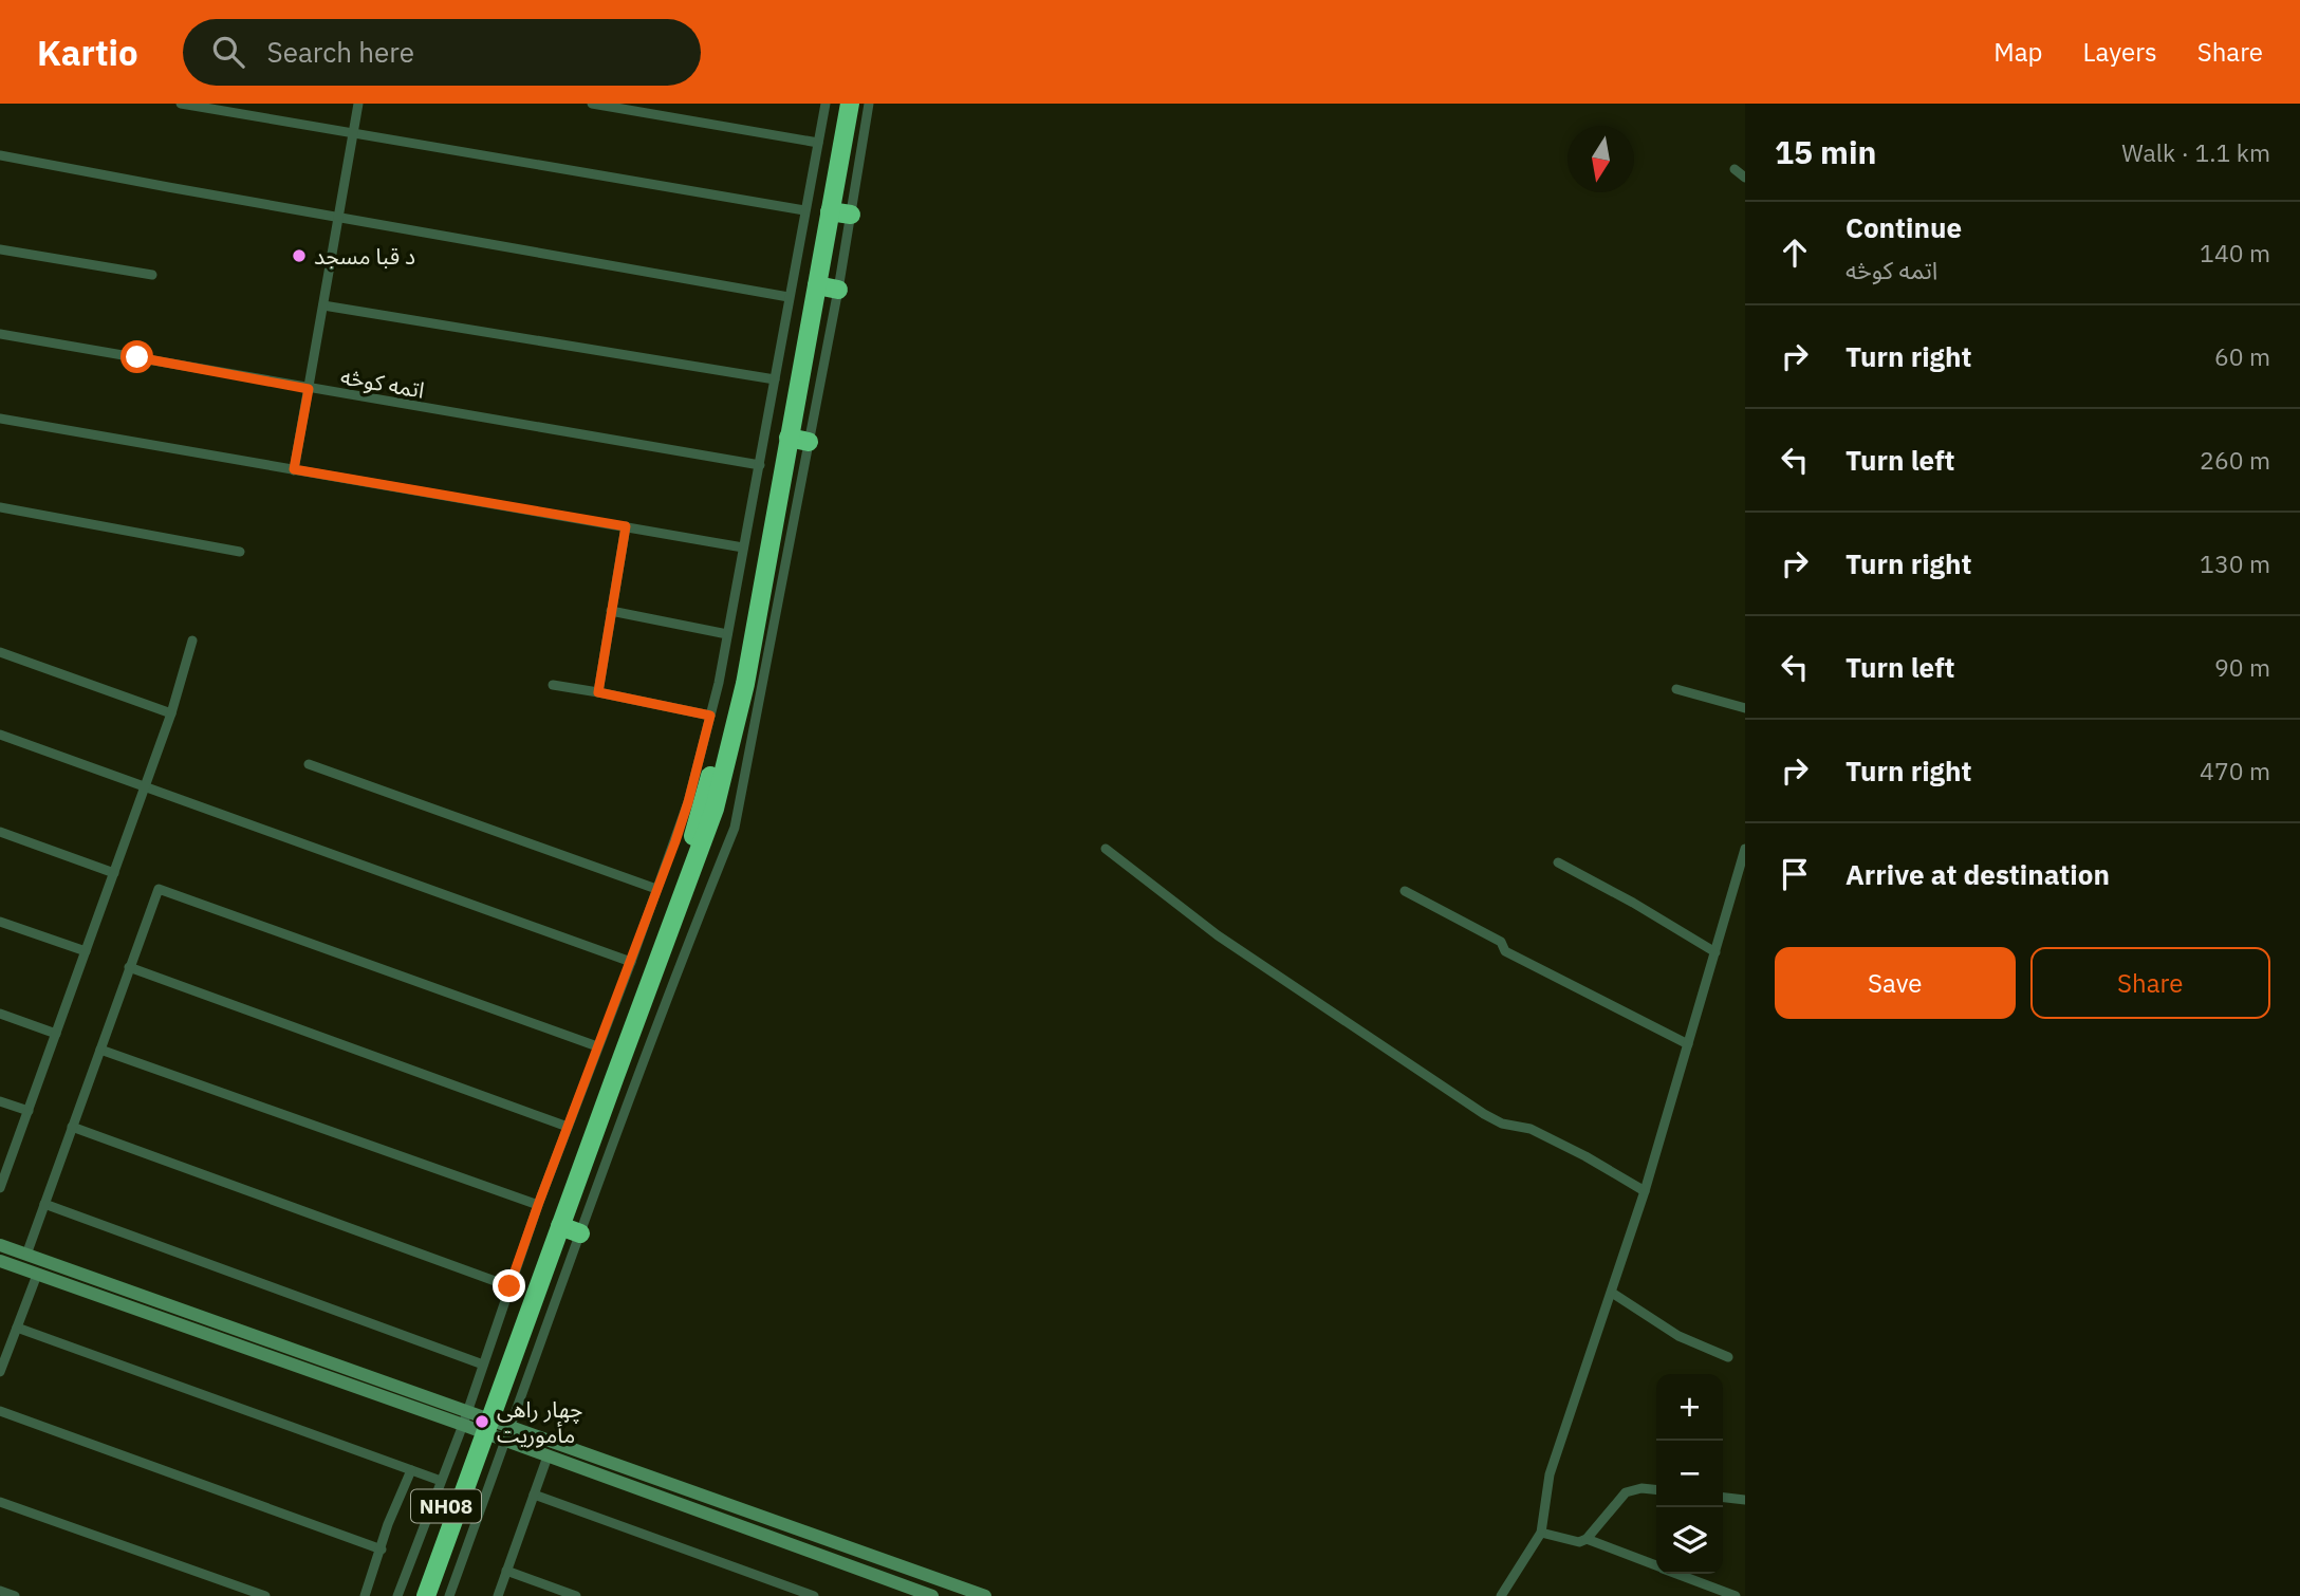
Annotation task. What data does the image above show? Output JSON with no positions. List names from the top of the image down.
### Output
{
  "streets": {
    "highway": ["NH08"],
    "street": ["اتمه کوڅه"]
  },
  "places": ["د قبا مسجد", "چهار راهی مأموریت"],
  "north": "bottom",
  "page": {
    "header": "Kartio",
    "search": "Search here",
    "nav": ["Map", "Layers", "Share"],
    "heading": ["15 min", "Walk · 1.1 km"],
    "list": [
      ["Continue", "اتمه کوڅه", "140 m"],
      ["Turn right", "60 m"],
      ["Turn left", "260 m"],
      ["Turn right", "130 m"],
      ["Turn left", "90 m"],
      ["Turn right", "470 m"],
      "Arrive at destination"
    ],
    "buttons": ["Save", "Share"],
    "map_buttons": ["+", "−"]
  }
}
